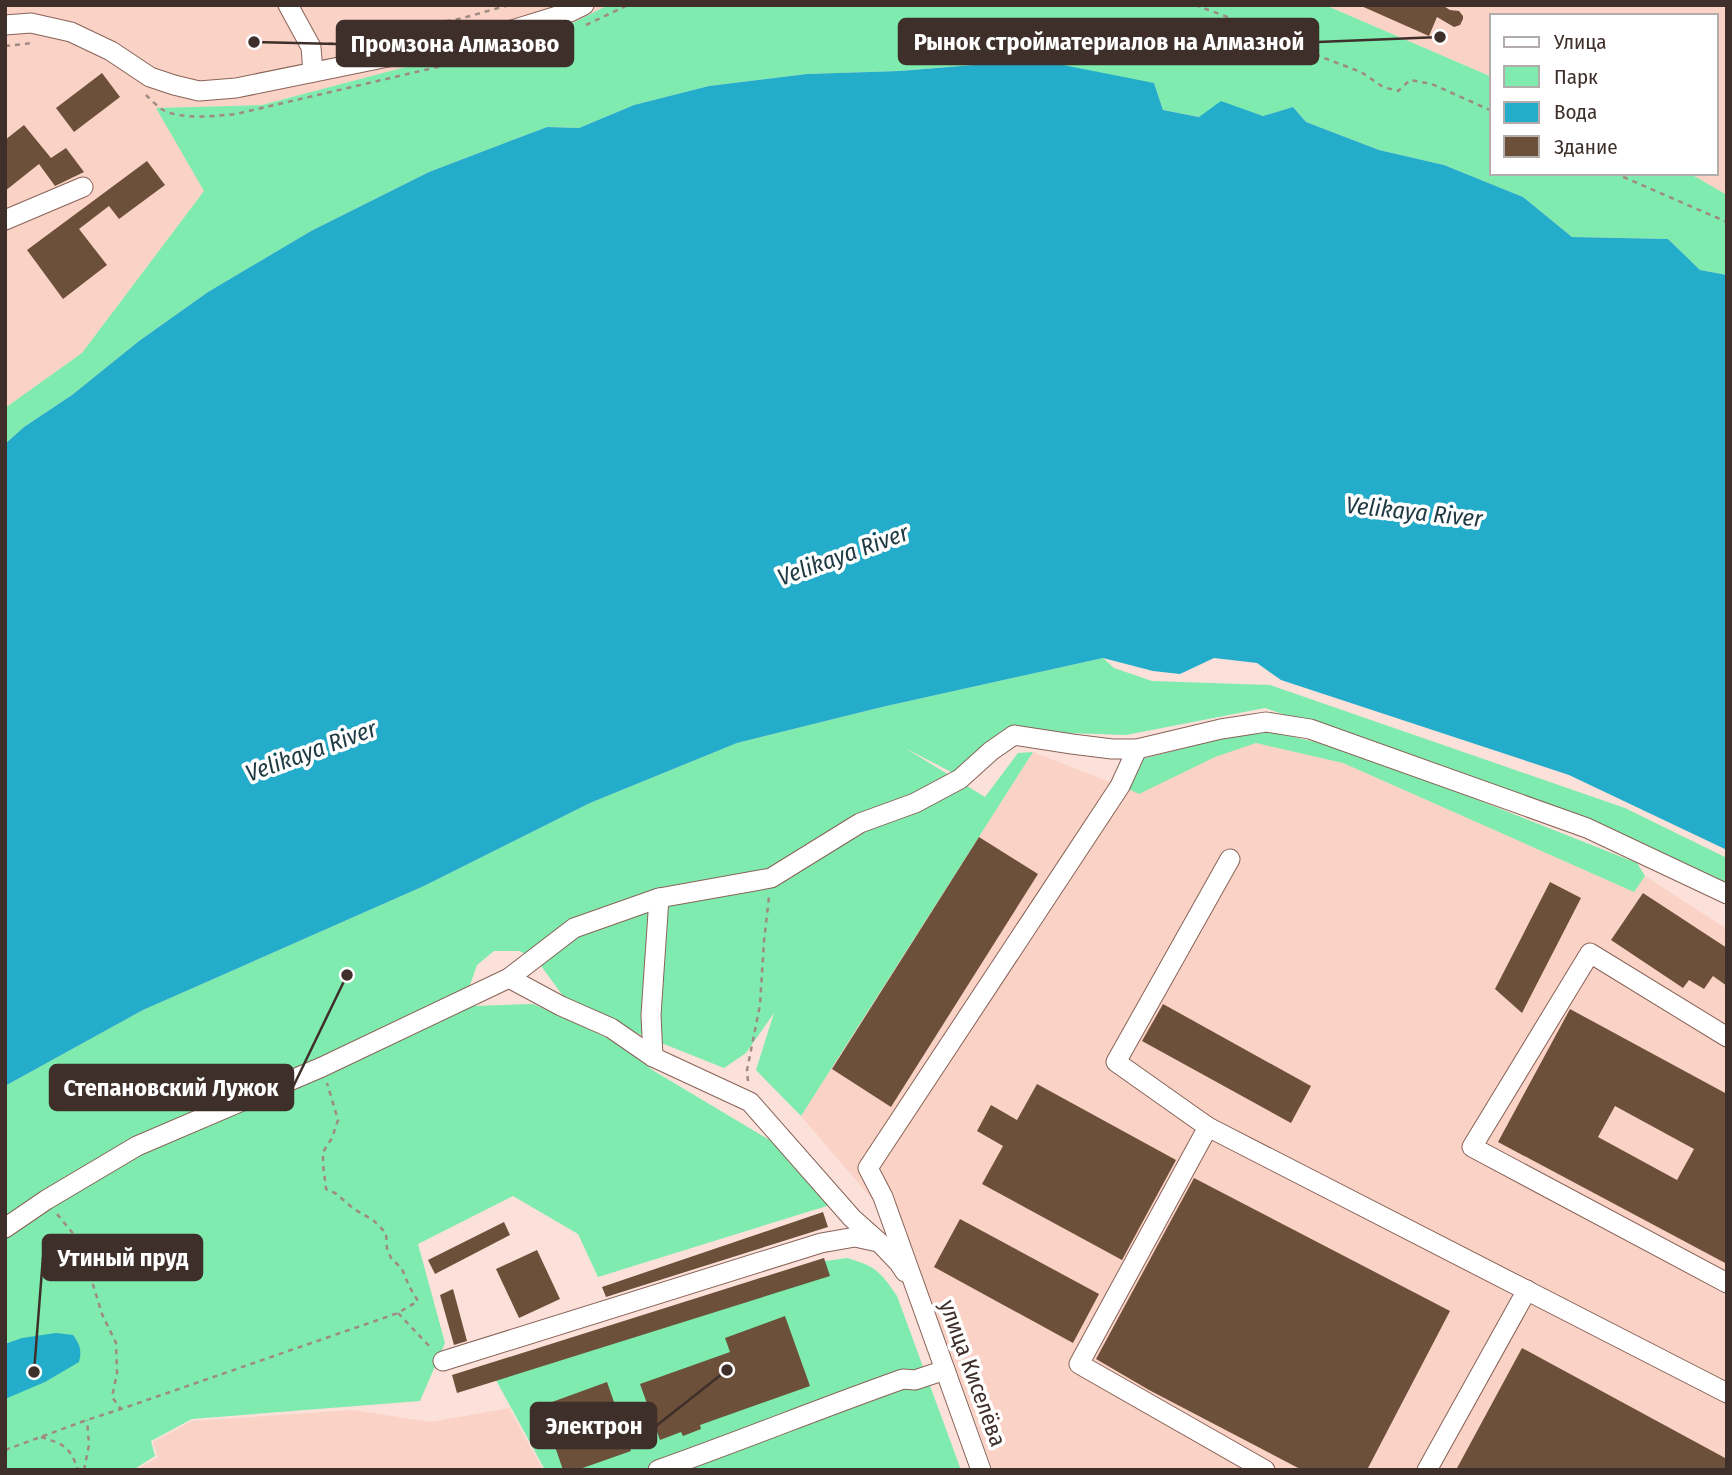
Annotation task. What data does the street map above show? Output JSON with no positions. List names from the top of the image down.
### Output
{
  "streets": {
    "street": ["улица Киселёва"]
  },
  "water": ["Velikaya River"],
  "places": [
    "Рынок стройматериалов на Алмазной",
    "Промзона Алмазово",
    "Степановский Лужок",
    "Электрон",
    "Утиный пруд"
  ],
  "legend": [
    "Улица",
    "Парк",
    "Вода",
    "Здание"
  ]
}
